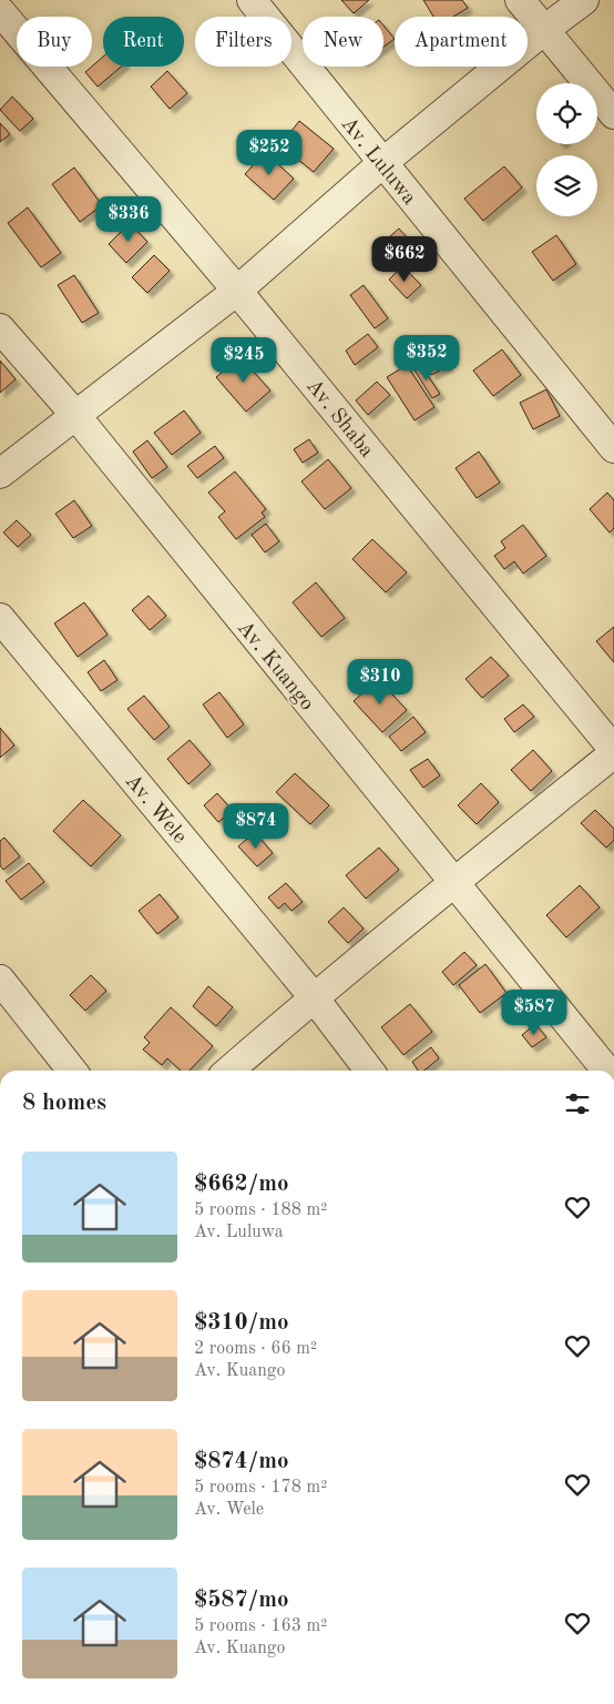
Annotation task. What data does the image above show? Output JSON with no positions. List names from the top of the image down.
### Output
{
  "streets": {
    "street": [
      "Av. Luluwa",
      "Av. Shaba",
      "Av. Kuango",
      "Av. Wele"
    ]
  },
  "page": {
    "chip": [
      "Buy",
      "Rent",
      "Filters",
      "New",
      "Apartment"
    ],
    "price": [
      "$252",
      "$336",
      "$662",
      "$352",
      "$245",
      "$310",
      "$874",
      "$587"
    ],
    "heading": "8 homes",
    "list": [
      {
        "name": "$662/mo",
        "note": "5 rooms · 188 m² · Av. Luluwa"
      },
      {
        "name": "$310/mo",
        "note": "2 rooms · 66 m² · Av. Kuango"
      },
      {
        "name": "$874/mo",
        "note": "5 rooms · 178 m² · Av. Wele"
      },
      {
        "name": "$587/mo",
        "note": "5 rooms · 163 m² · Av. Kuango"
      }
    ]
  }
}
